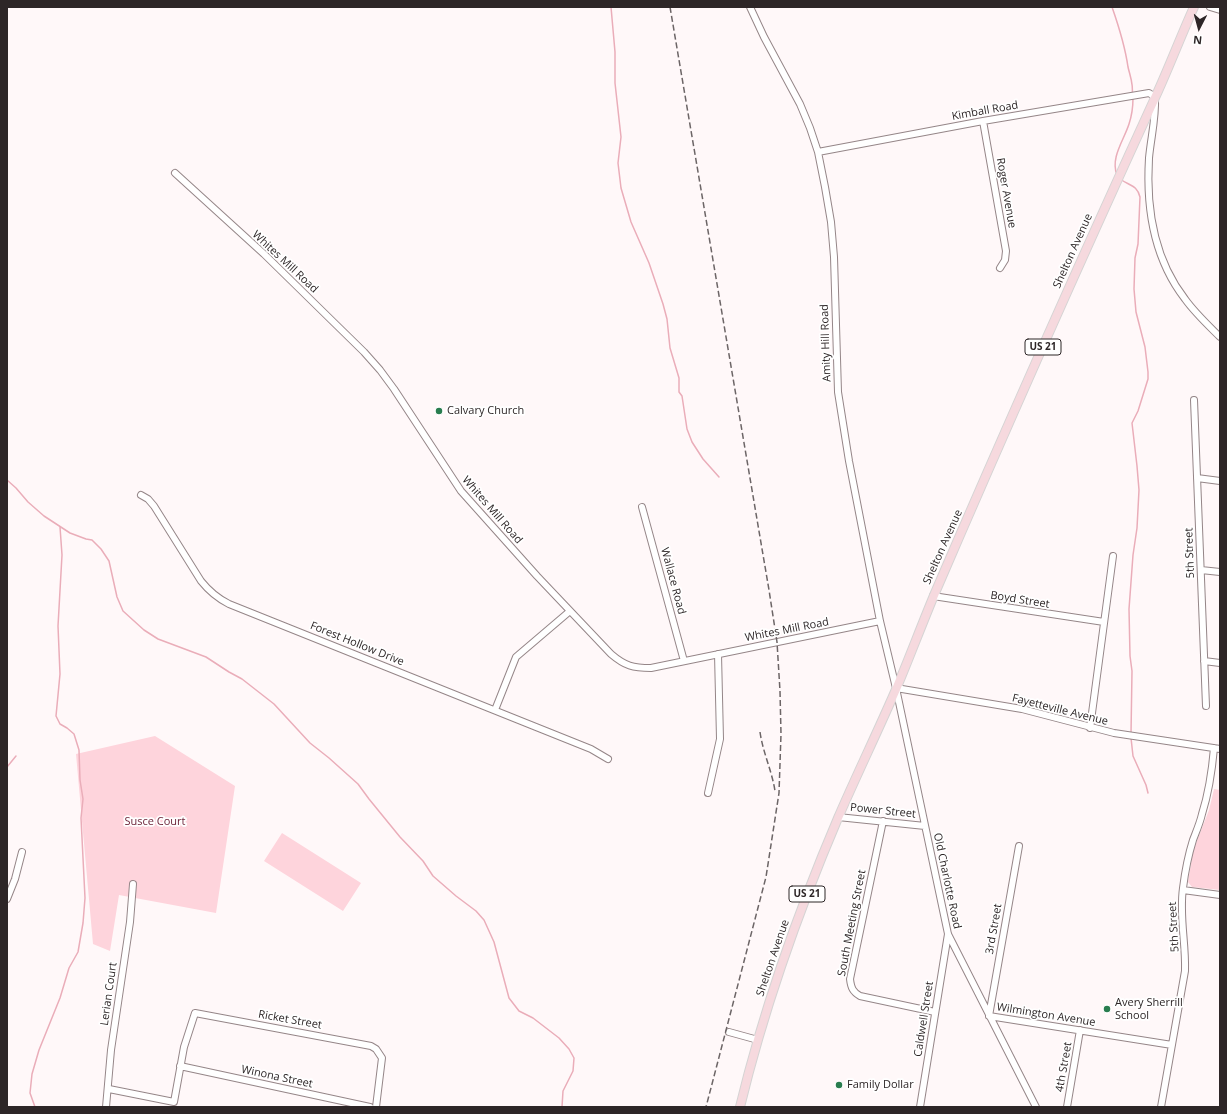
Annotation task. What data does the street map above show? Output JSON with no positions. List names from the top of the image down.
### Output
{
  "streets": {
    "main road": ["Shelton Avenue", "US 21"],
    "street": [
      "Kimball Road",
      "Roger Avenue",
      "Whites Mill Road",
      "Amity Hill Road",
      "5th Street",
      "Wallace Road",
      "Boyd Street",
      "Forest Hollow Drive",
      "Fayetteville Avenue",
      "Power Street",
      "Old Charlotte Road",
      "South Meeting Street",
      "3rd Street",
      "Lerian Court",
      "Wilmington Avenue",
      "Caldwell Street",
      "Ricket Street",
      "4th Street",
      "Winona Street"
    ]
  },
  "crossings": [
    ["Kimball Road", "Roger Avenue"],
    ["Kimball Road", "Shelton Avenue"],
    ["Kimball Road", "Amity Hill Road"],
    ["Shelton Avenue", "Amity Hill Road"],
    ["Shelton Avenue", "Boyd Street"],
    ["Shelton Avenue", "Fayetteville Avenue"],
    ["Shelton Avenue", "Power Street"],
    ["Shelton Avenue", "Old Charlotte Road"],
    ["Whites Mill Road", "Amity Hill Road"],
    ["Whites Mill Road", "Wallace Road"],
    ["Amity Hill Road", "Fayetteville Avenue"],
    ["Amity Hill Road", "Old Charlotte Road"],
    ["5th Street", "Fayetteville Avenue"],
    ["5th Street", "Wilmington Avenue"],
    ["Fayetteville Avenue", "Old Charlotte Road"],
    ["Power Street", "Old Charlotte Road"],
    ["Power Street", "South Meeting Street"],
    ["Old Charlotte Road", "3rd Street"],
    ["Old Charlotte Road", "Wilmington Avenue"],
    ["Old Charlotte Road", "Caldwell Street"],
    ["South Meeting Street", "Caldwell Street"],
    ["3rd Street", "Wilmington Avenue"],
    ["Wilmington Avenue", "4th Street"],
    ["Ricket Street", "Winona Street"]
  ],
  "parks": ["Susce Court"],
  "places": ["Calvary Church", "Avery Sherrill School", "Family Dollar"],
  "north": "bottom"
}
